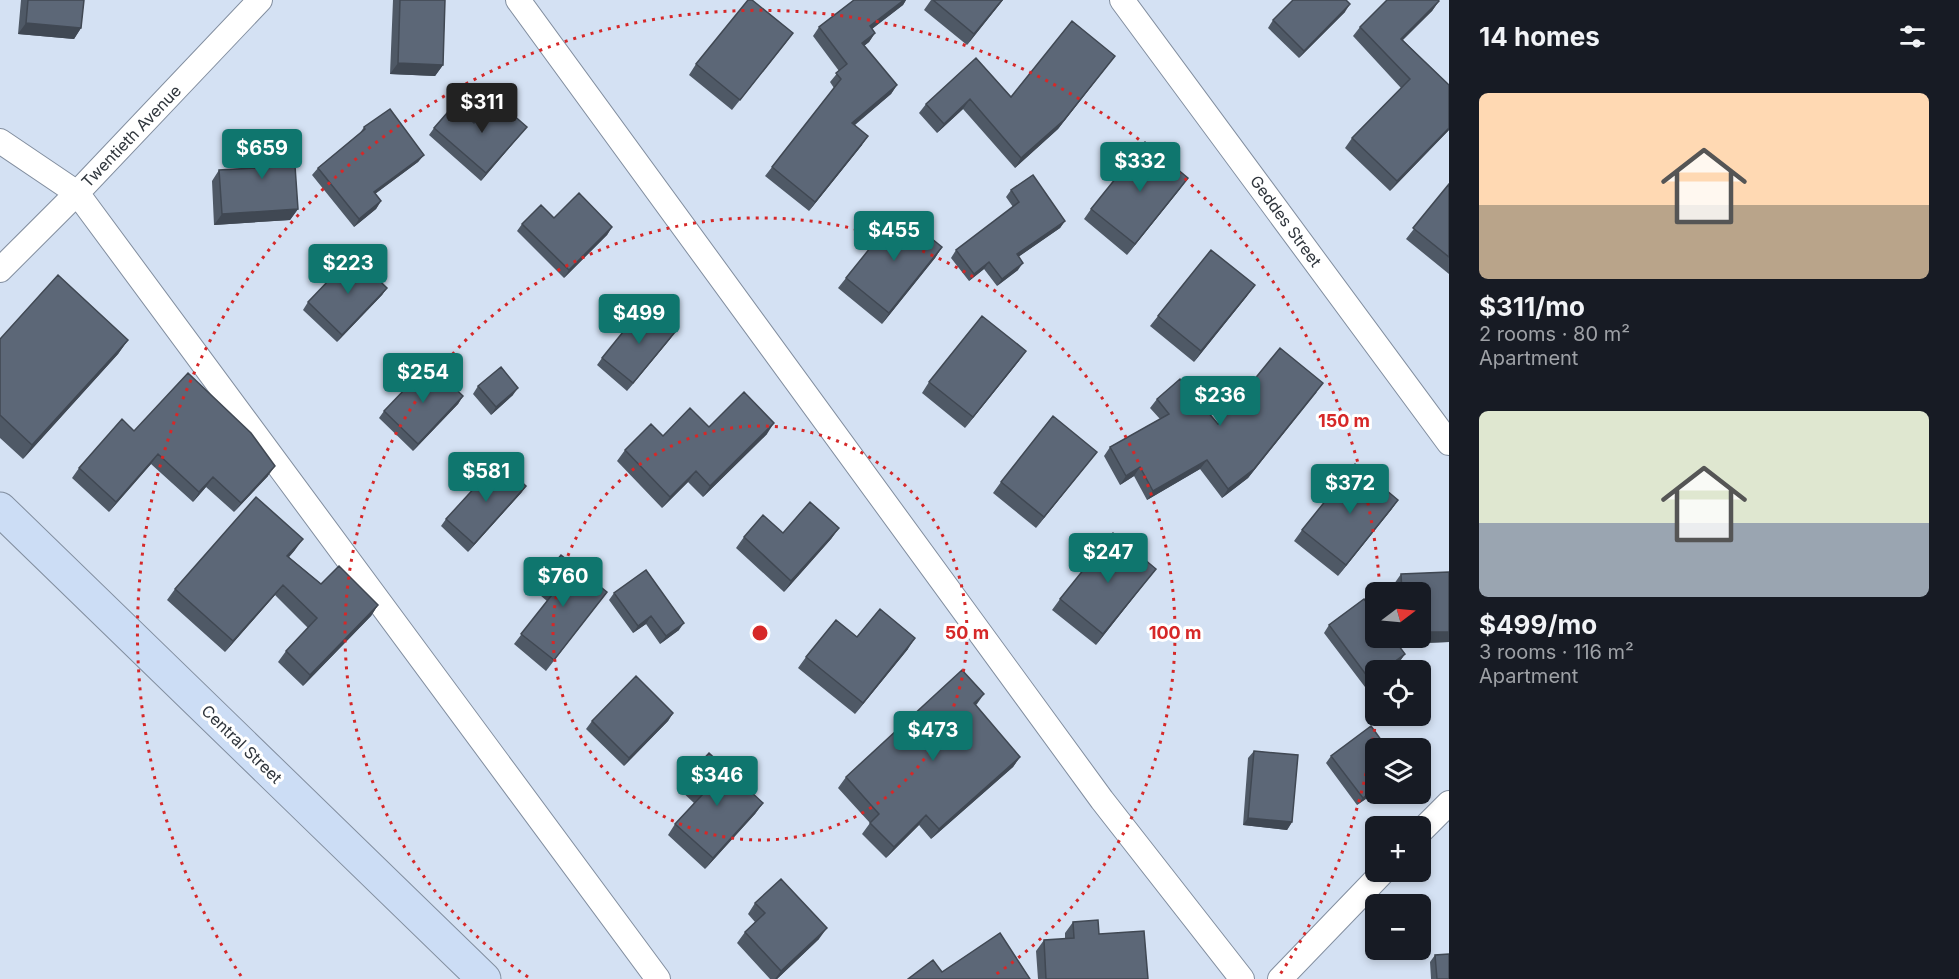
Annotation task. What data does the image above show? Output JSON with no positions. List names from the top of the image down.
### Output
{
  "streets": {
    "main road": ["Central Street"],
    "street": ["Twentieth Avenue", "Geddes Street"]
  },
  "north": "right",
  "page": {
    "heading": "14 homes",
    "list": [
      {
        "name": "$311/mo",
        "note": "2 rooms · 80 m² · Apartment"
      },
      {
        "name": "$499/mo",
        "note": "3 rooms · 116 m² · Apartment"
      }
    ],
    "price": [
      "$311",
      "$659",
      "$332",
      "$455",
      "$223",
      "$499",
      "$254",
      "$236",
      "$581",
      "$372",
      "$247",
      "$760",
      "$473",
      "$346"
    ],
    "map_buttons": ["+", "−"]
  },
  "rings": ["150 m", "50 m", "100 m"]
}
